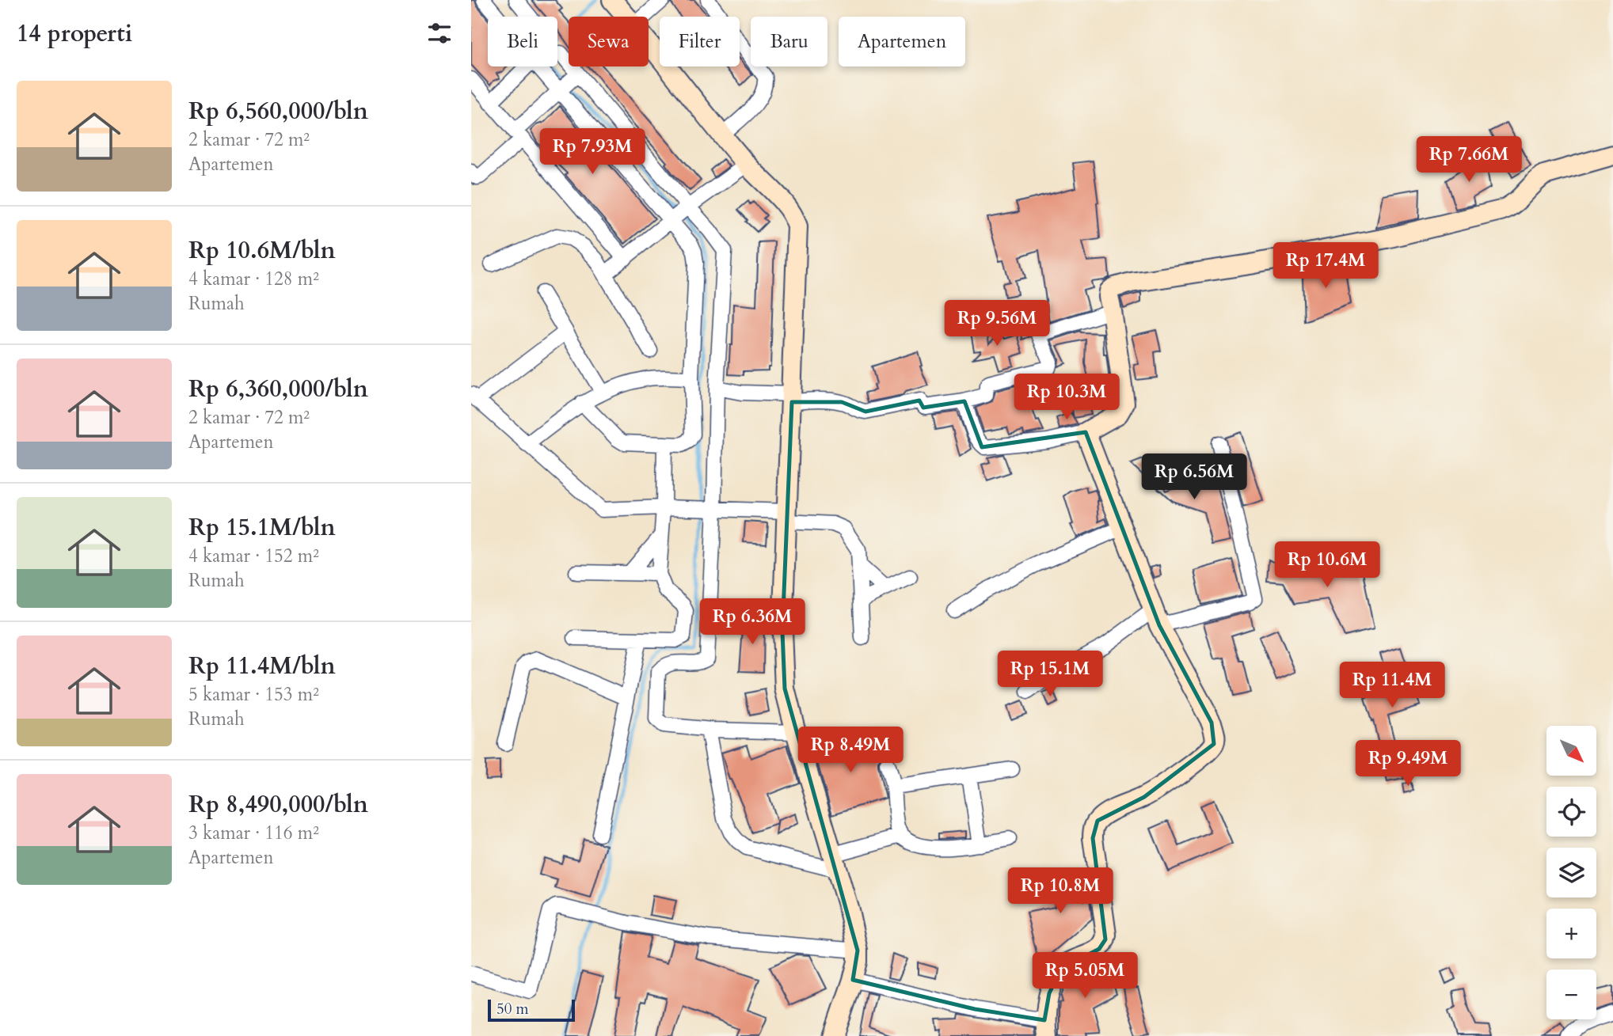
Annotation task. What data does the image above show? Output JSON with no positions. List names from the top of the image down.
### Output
{
  "scale_bar": "50 m",
  "north": "bottom right",
  "page": {
    "heading": "14 properti",
    "chip": [
      "Beli",
      "Sewa",
      "Filter",
      "Baru",
      "Apartemen"
    ],
    "list": [
      {
        "name": "Rp 6,560,000/bln",
        "note": "2 kamar · 72 m² · Apartemen"
      },
      {
        "name": "Rp 10.6M/bln",
        "note": "4 kamar · 128 m² · Rumah"
      },
      {
        "name": "Rp 6,360,000/bln",
        "note": "2 kamar · 72 m² · Apartemen"
      },
      {
        "name": "Rp 15.1M/bln",
        "note": "4 kamar · 152 m² · Rumah"
      },
      {
        "name": "Rp 11.4M/bln",
        "note": "5 kamar · 153 m² · Rumah"
      },
      {
        "name": "Rp 8,490,000/bln",
        "note": "3 kamar · 116 m² · Apartemen"
      }
    ],
    "price": [
      "Rp 7.93M",
      "Rp 7.66M",
      "Rp 17.4M",
      "Rp 9.56M",
      "Rp 10.3M",
      "Rp 6.56M",
      "Rp 10.6M",
      "Rp 6.36M",
      "Rp 15.1M",
      "Rp 11.4M",
      "Rp 8.49M",
      "Rp 9.49M",
      "Rp 10.8M",
      "Rp 5.05M"
    ],
    "map_buttons": ["+", "−"],
    "scale": "50 m"
  }
}
